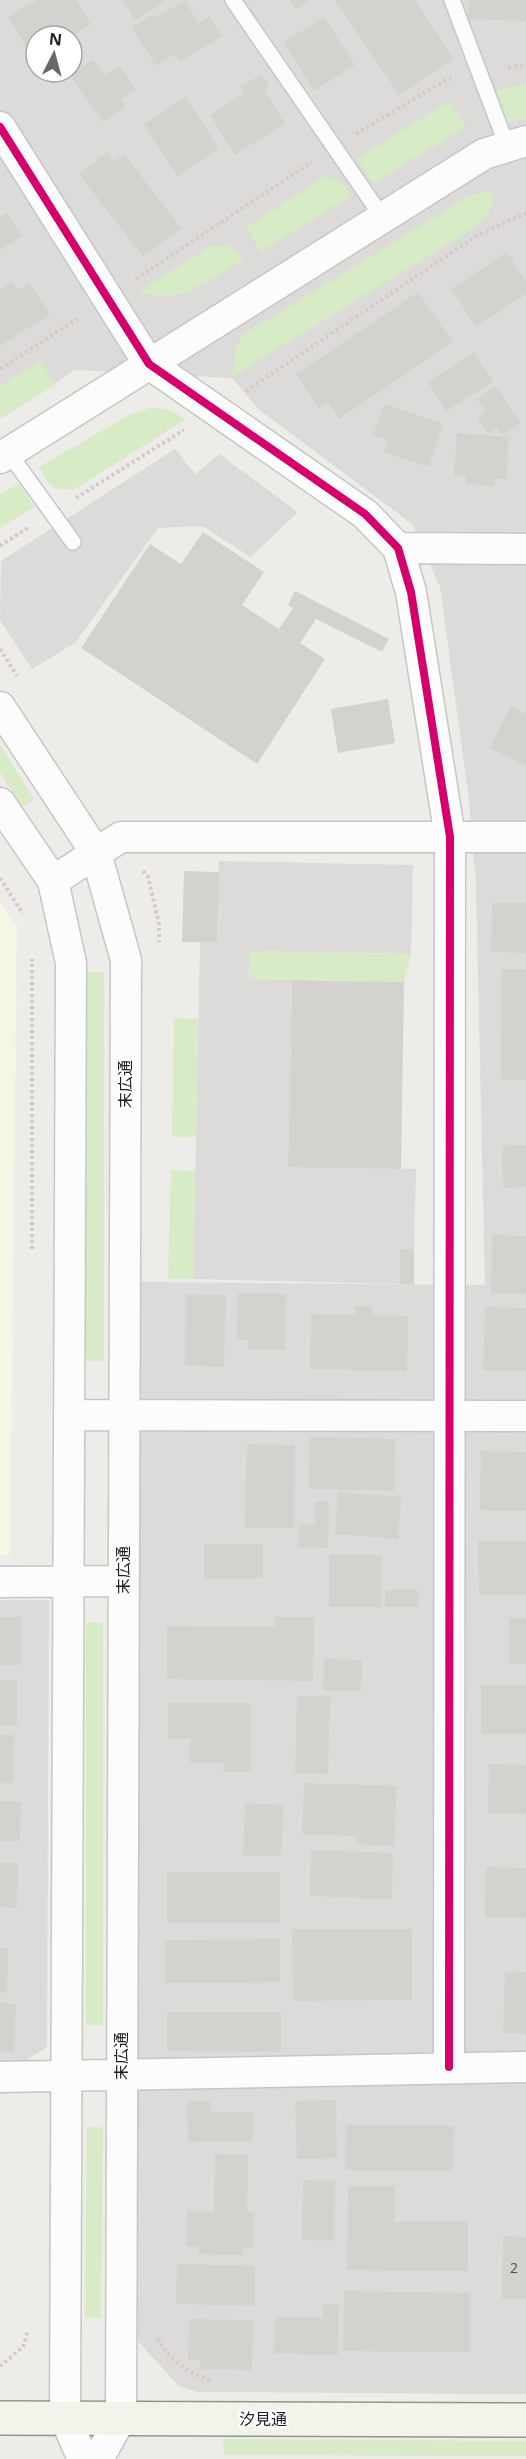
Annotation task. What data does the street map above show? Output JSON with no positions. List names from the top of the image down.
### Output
{
  "streets": {
    "street": ["末広通", "汐見通"]
  },
  "crossings": [
    ["末広通", "汐見通"]
  ],
  "house_numbers": ["2"],
  "north": "top"
}
